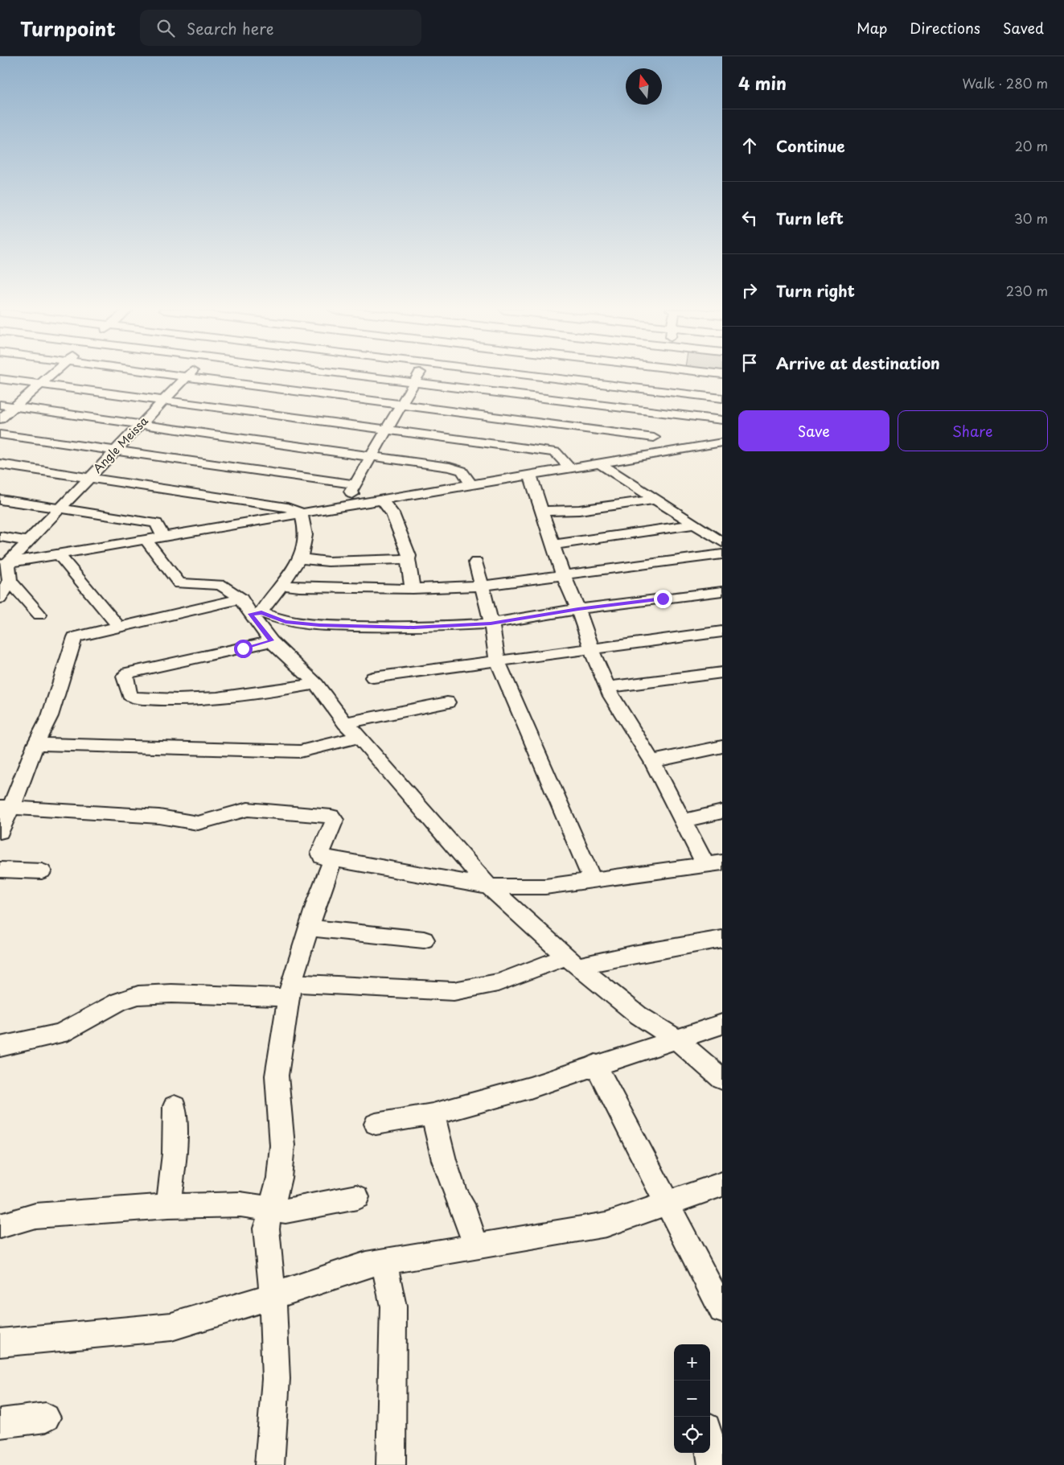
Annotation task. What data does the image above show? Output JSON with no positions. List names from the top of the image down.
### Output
{
  "streets": {
    "street": ["Angle Meissa"]
  },
  "north": "top",
  "page": {
    "header": "Turnpoint",
    "search": "Search here",
    "nav": ["Map", "Directions", "Saved"],
    "heading": ["4 min", "Walk · 280 m"],
    "list": [
      ["Continue", "20 m"],
      ["Turn left", "30 m"],
      ["Turn right", "230 m"],
      "Arrive at destination"
    ],
    "buttons": ["Save", "Share"],
    "map_buttons": ["+", "−"]
  }
}
